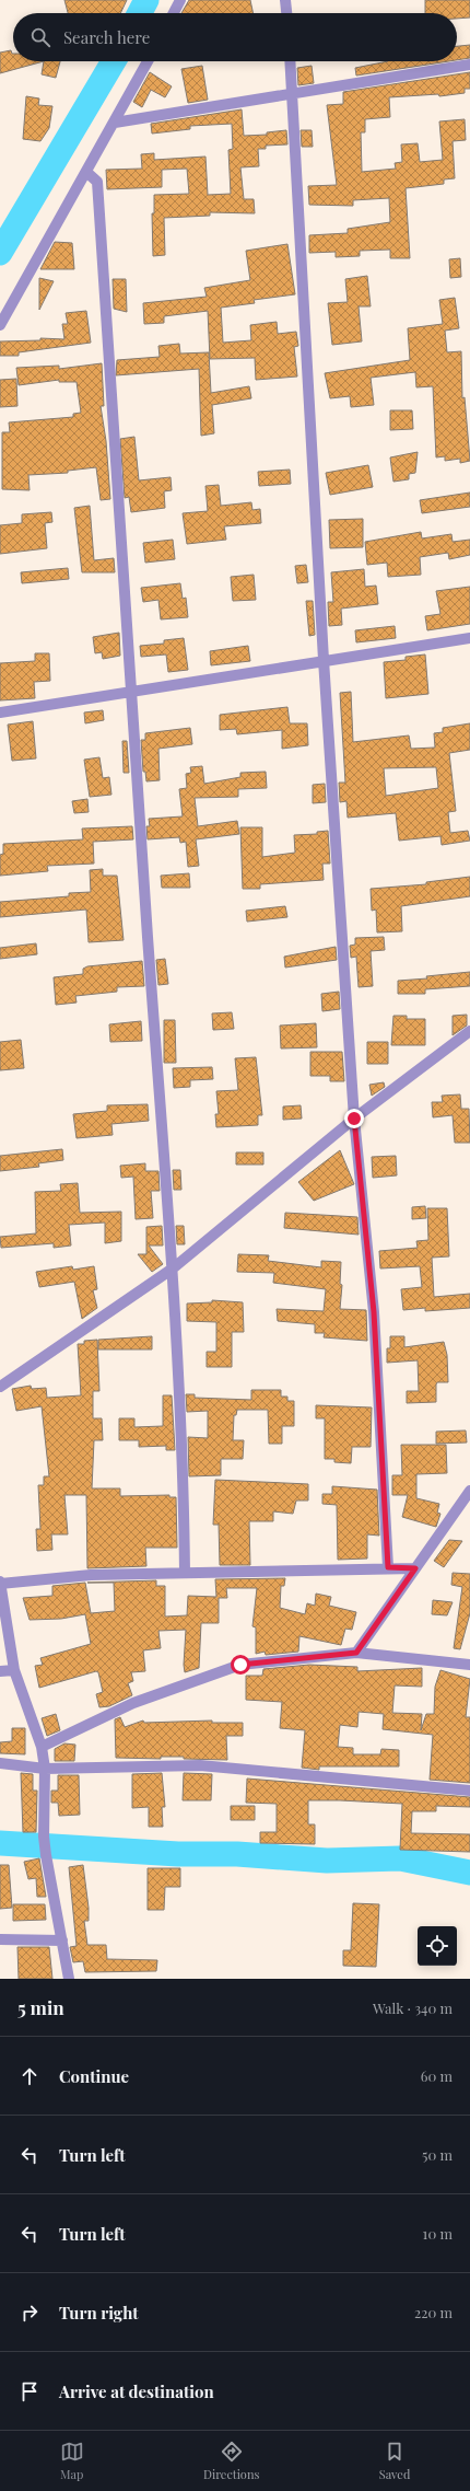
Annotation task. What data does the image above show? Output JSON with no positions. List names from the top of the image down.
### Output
{
  "page": {
    "search": "Search here",
    "heading": ["5 min", "Walk · 340 m"],
    "list": [
      ["Continue", "60 m"],
      ["Turn left", "50 m"],
      ["Turn left", "10 m"],
      ["Turn right", "220 m"],
      "Arrive at destination"
    ],
    "nav": ["Map", "Directions", "Saved"]
  }
}
